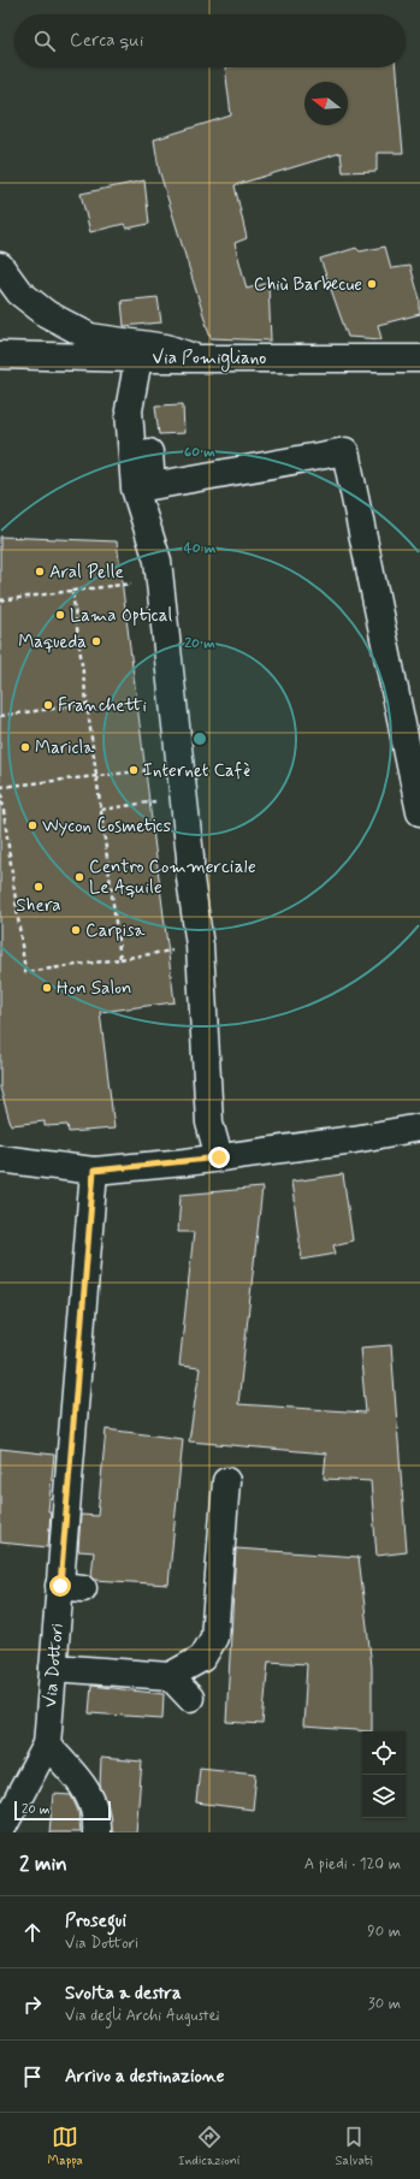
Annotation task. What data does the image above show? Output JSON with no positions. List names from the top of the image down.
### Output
{
  "streets": {
    "main road": ["Via Pomigliano", "Via Dottori"]
  },
  "places": [
    "Chiù Barbecue",
    "Aral Pelle",
    "Lama Optical",
    "Maqueda",
    "Franchetti",
    "Maricla",
    "Internet Cafè",
    "Wycon Cosmetics",
    "Centro Commerciale Le Aquile",
    "Shera",
    "Carpisa",
    "Hon Salon"
  ],
  "scale_bar": "20 m",
  "north": "left",
  "page": {
    "search": "Cerca qui",
    "scale": "20 m",
    "heading": ["2 min", "A piedi · 120 m"],
    "list": [
      ["Prosegui", "Via Dottori", "90 m"],
      ["Svolta a destra", "Via degli Archi Augustei", "30 m"],
      "Arrivo a destinazione"
    ],
    "nav": ["Mappa", "Indicazioni", "Salvati"]
  },
  "rings": ["60 m", "40 m", "20 m"]
}
